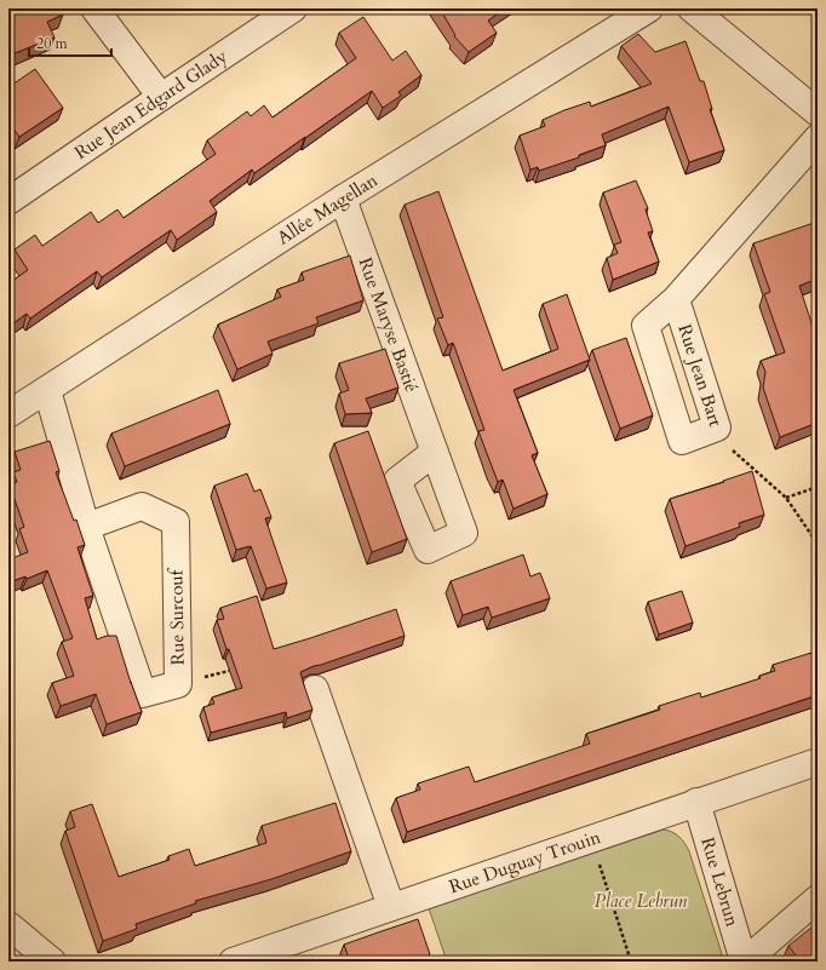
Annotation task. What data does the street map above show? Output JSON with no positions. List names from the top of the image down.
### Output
{
  "streets": {
    "street": [
      "Rue Jean Edgard Glady",
      "Allée Magellan",
      "Rue Maryse Bastié",
      "Rue Jean Bart",
      "Rue Surcouf",
      "Rue Duguay Trouin",
      "Rue Lebrun"
    ]
  },
  "crossings": [
    ["Allée Magellan", "Rue Maryse Bastié"],
    ["Allée Magellan", "Rue Surcouf"],
    ["Rue Duguay Trouin", "Rue Lebrun"]
  ],
  "parks": ["Place Lebrun"],
  "scale_bar": "20 m"
}
